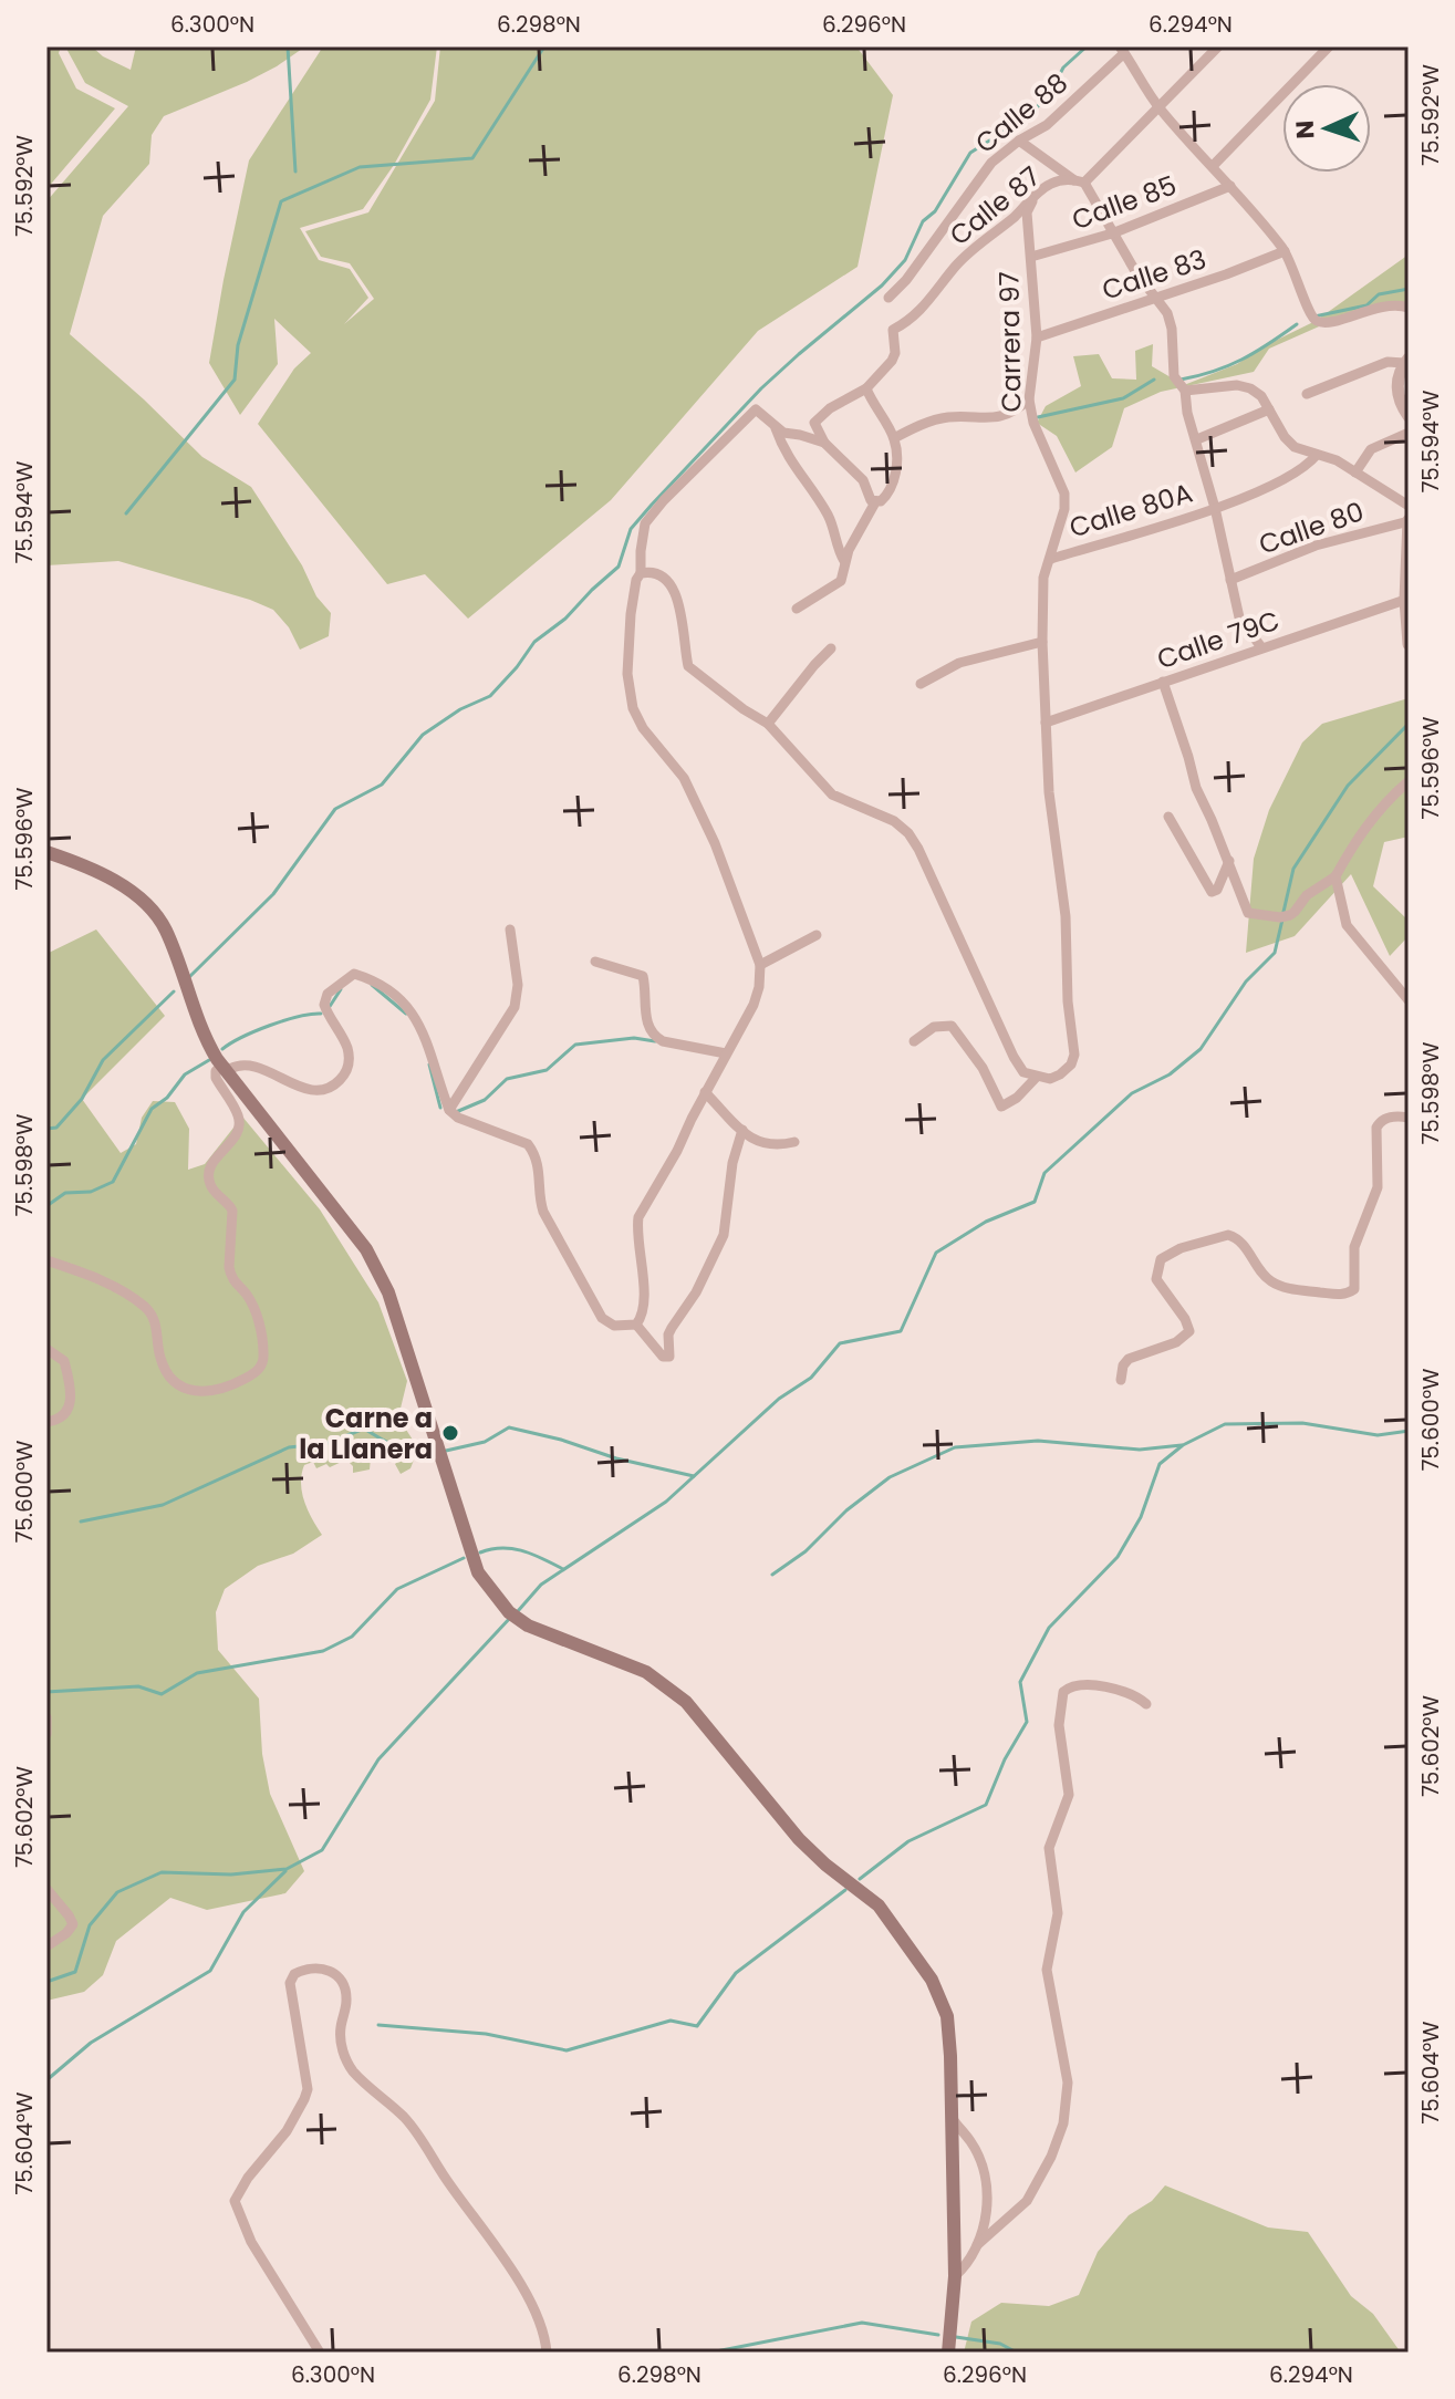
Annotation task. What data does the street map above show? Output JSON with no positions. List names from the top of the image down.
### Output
{
  "streets": {
    "street": [
      "Calle 88",
      "Calle 85",
      "Calle 87",
      "Calle 83",
      "Carrera 97",
      "Calle 80A",
      "Calle 80",
      "Calle 79C"
    ]
  },
  "crossings": [
    ["Calle 85", "Carrera 97"],
    ["Calle 87", "Carrera 97"],
    ["Calle 83", "Carrera 97"],
    ["Carrera 97", "Calle 80A"],
    ["Carrera 97", "Calle 79C"]
  ],
  "places": ["Carne a la Llanera"],
  "north": "left",
  "coordinates": [
    "6.300°N",
    "6.298°N",
    "6.296°N",
    "6.294°N",
    "75.592°W",
    "75.594°W",
    "75.596°W",
    "75.598°W",
    "75.600°W",
    "75.602°W",
    "75.604°W"
  ]
}
